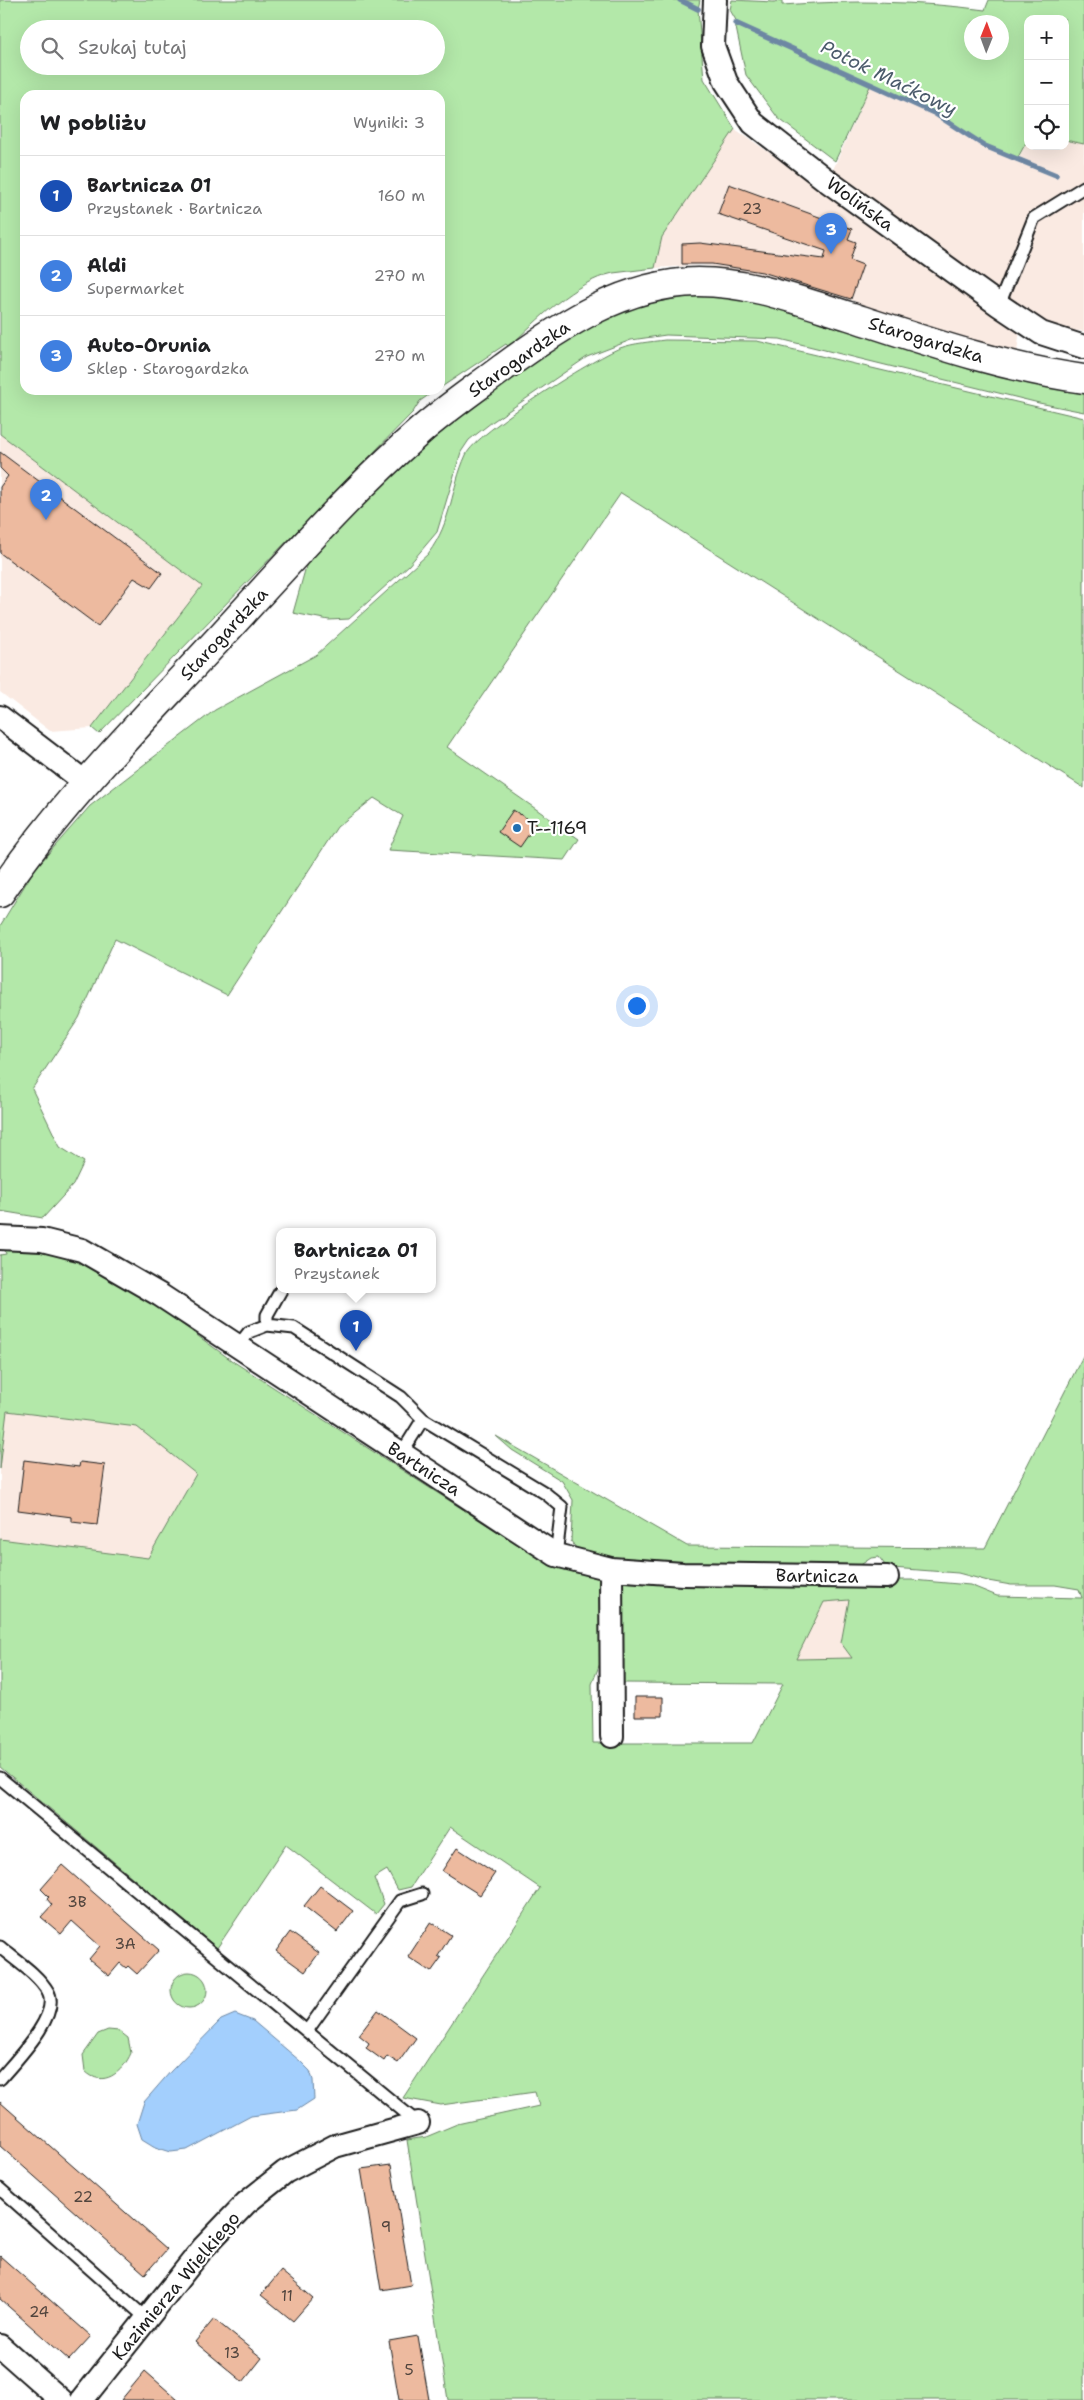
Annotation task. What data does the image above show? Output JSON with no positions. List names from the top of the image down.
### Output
{
  "streets": {
    "main road": ["Starogardzka"],
    "street": ["Wolińska", "Bartnicza", "Kazimierza Wielkiego"]
  },
  "water": ["Potok Maćkowy"],
  "places": ["T--1169"],
  "house_numbers": [
    "23",
    "3B",
    "3A",
    "22",
    "9",
    "11",
    "24",
    "13",
    "5"
  ],
  "north": "top",
  "page": {
    "map_buttons": ["+", "−"],
    "search": "Szukaj tutaj",
    "heading": ["W pobliżu", "Wyniki: 3"],
    "list": [
      {
        "mark": "1",
        "name": "Bartnicza 01",
        "note": "Przystanek · Bartnicza",
        "value": "160 m"
      },
      {
        "mark": "2",
        "name": "Aldi",
        "note": "Supermarket",
        "value": "270 m"
      },
      {
        "mark": "3",
        "name": "Auto-Orunia",
        "note": "Sklep · Starogardzka",
        "value": "270 m"
      }
    ],
    "pins": ["3", "2", "1"],
    "popup": ["Bartnicza 01", "Przystanek"]
  }
}
